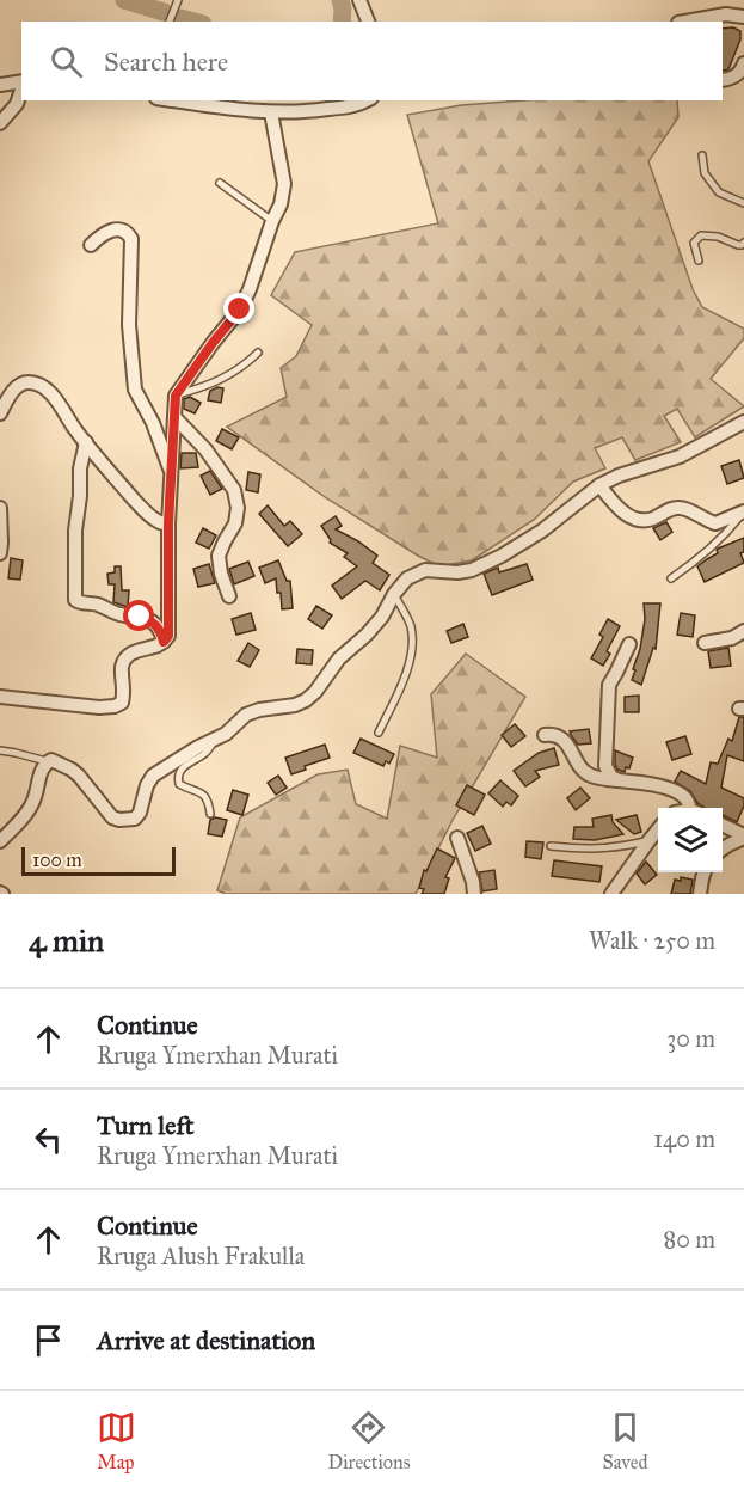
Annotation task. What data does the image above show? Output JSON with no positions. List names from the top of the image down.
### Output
{
  "scale_bar": "100 m",
  "page": {
    "search": "Search here",
    "scale": "100 m",
    "heading": ["4 min", "Walk · 250 m"],
    "list": [
      ["Continue", "Rruga Ymerxhan Murati", "30 m"],
      ["Turn left", "Rruga Ymerxhan Murati", "140 m"],
      ["Continue", "Rruga Alush Frakulla", "80 m"],
      "Arrive at destination"
    ],
    "nav": ["Map", "Directions", "Saved"]
  }
}
